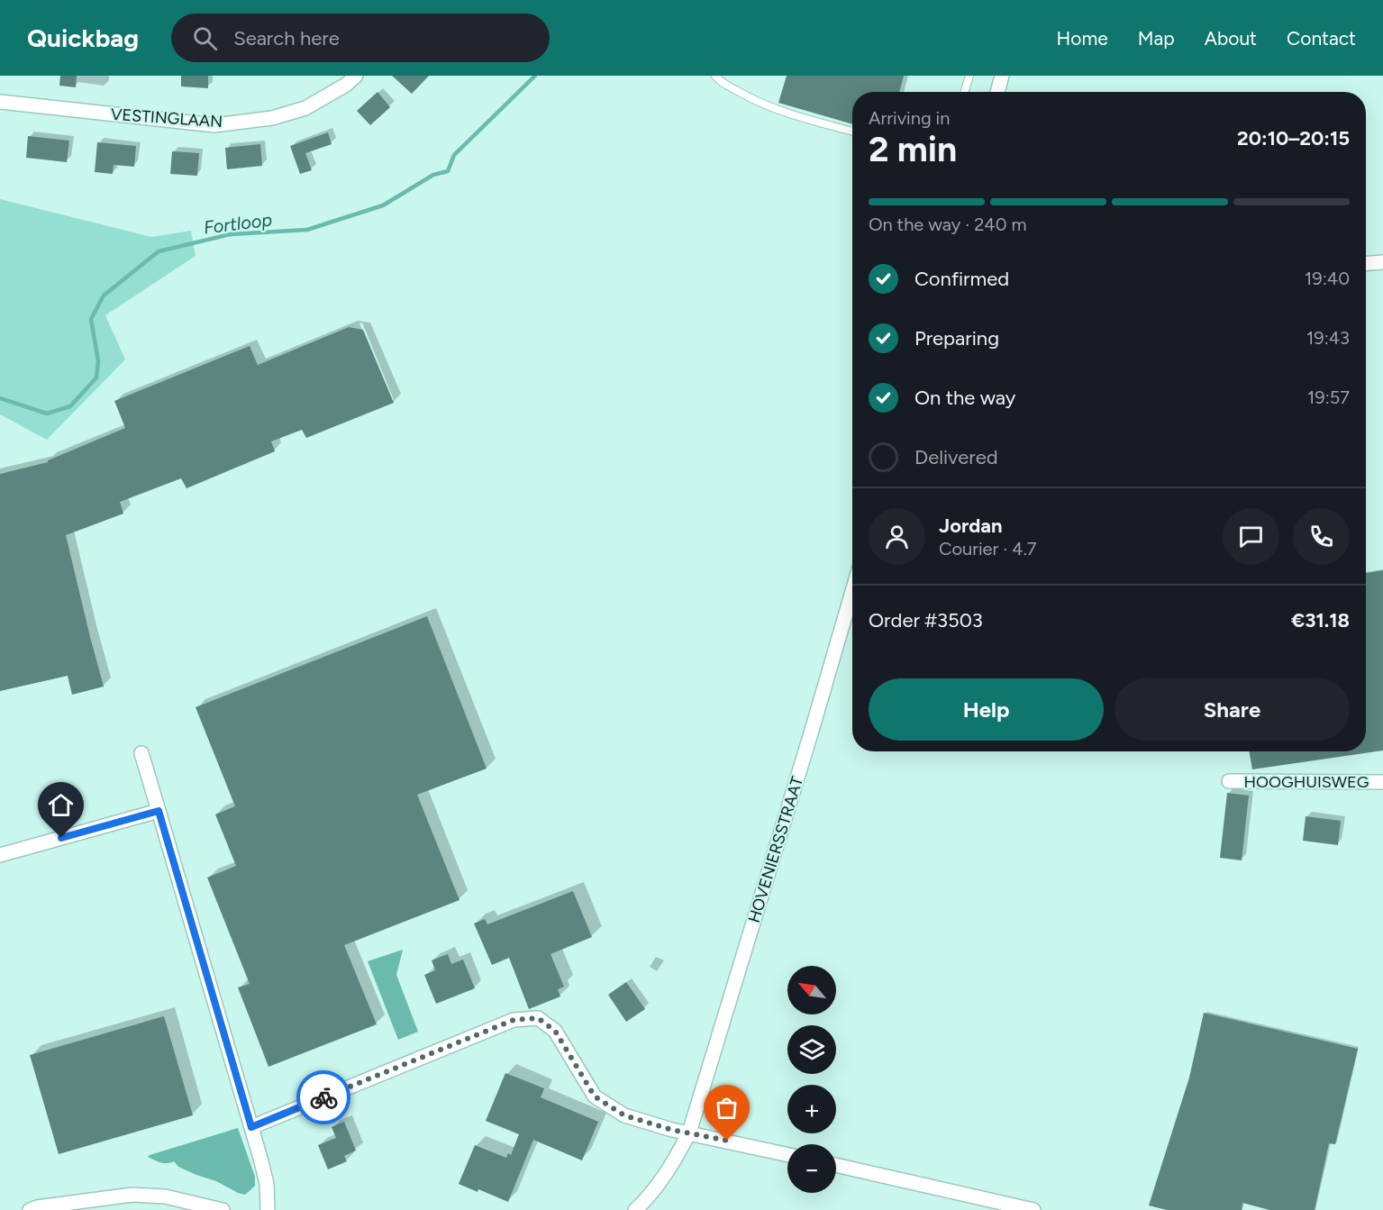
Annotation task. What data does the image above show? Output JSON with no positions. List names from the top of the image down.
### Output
{
  "streets": {
    "street": ["VESTINGLAAN", "HOOGHUISWEG", "HOVENIERSSTRAAT"]
  },
  "water": ["Fortloop"],
  "north": "top left",
  "page": {
    "header": "Quickbag",
    "search": "Search here",
    "nav": [
      "Home",
      "Map",
      "About",
      "Contact"
    ],
    "heading": ["2 min", "Arriving in", "20:10–20:15"],
    "panel": [
      "Jordan",
      "Courier · 4.7",
      "Order #3503",
      "€31.18"
    ],
    "bar": "On the way · 240 m",
    "list": [
      ["Confirmed", "19:40"],
      ["Preparing", "19:43"],
      ["On the way", "19:57"],
      "Delivered"
    ],
    "buttons": ["Help", "Share"],
    "map_buttons": ["+", "−"]
  }
}
